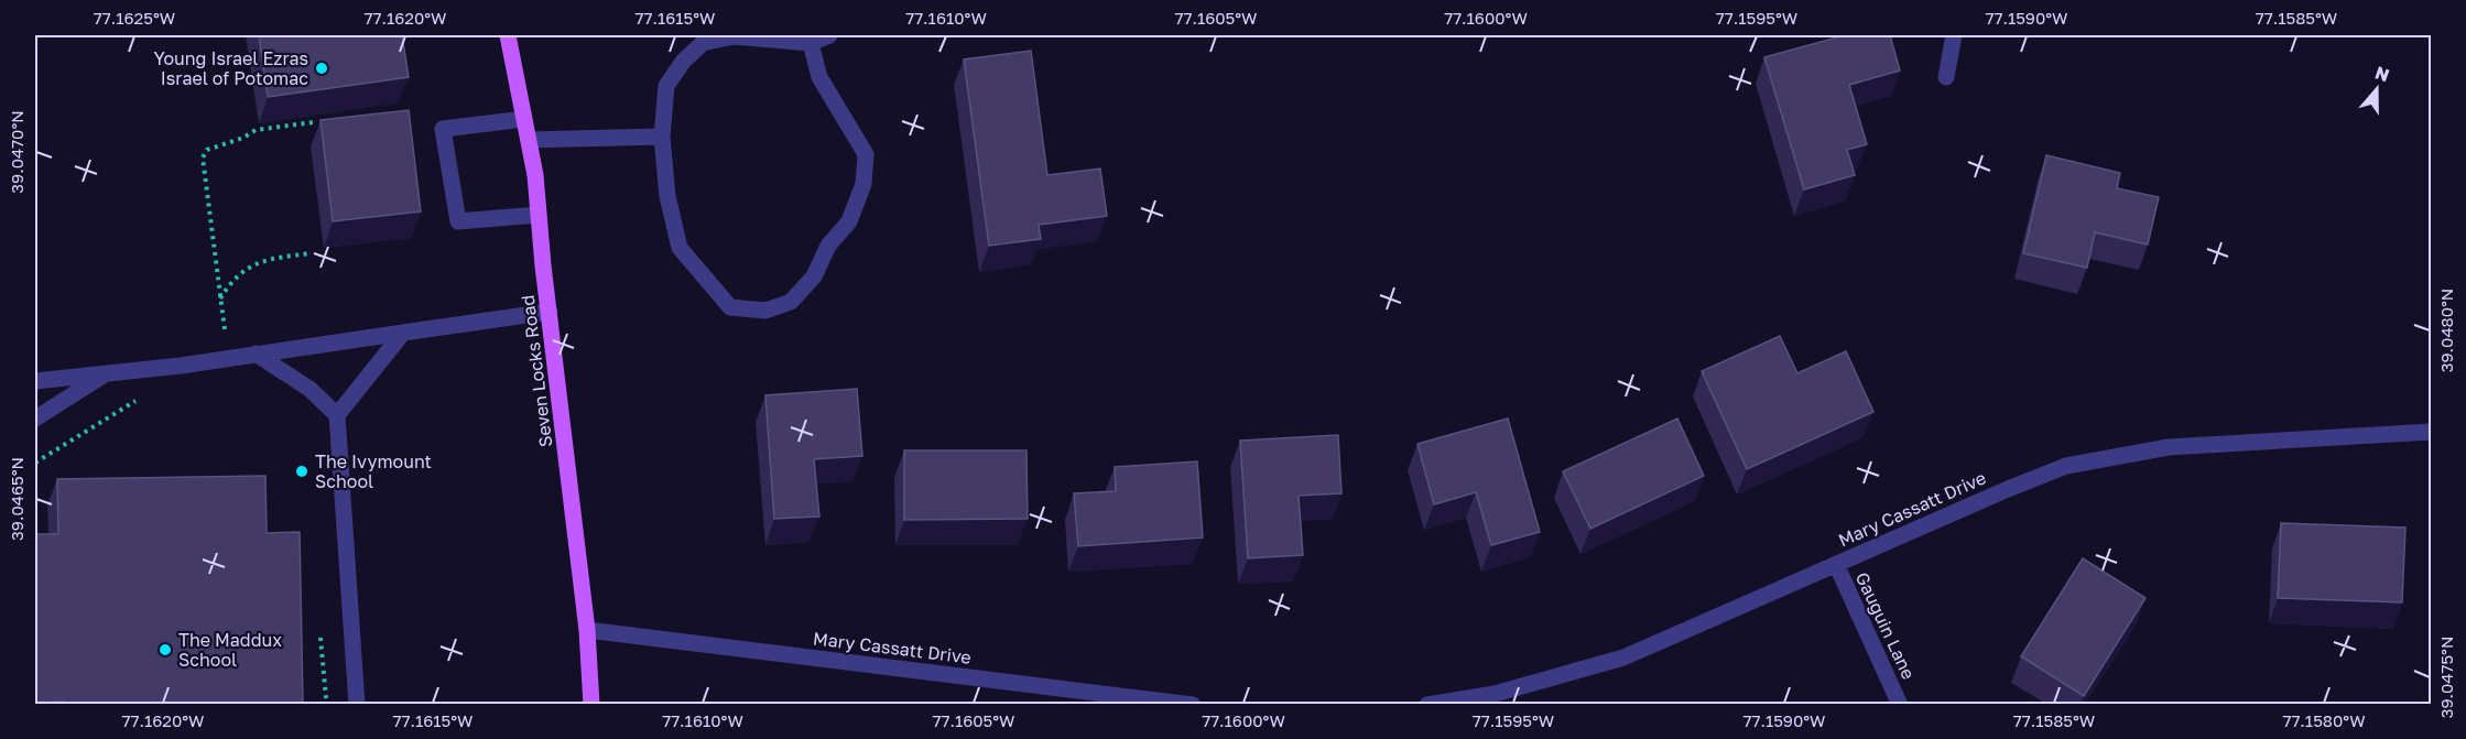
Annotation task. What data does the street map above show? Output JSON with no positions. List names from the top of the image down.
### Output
{
  "streets": {
    "main road": ["Seven Locks Road"],
    "street": ["Mary Cassatt Drive", "Gauguin Lane"]
  },
  "crossings": [
    ["Seven Locks Road", "Mary Cassatt Drive"],
    ["Mary Cassatt Drive", "Gauguin Lane"]
  ],
  "places": ["Young Israel Ezras Israel of Potomac", "The Ivymount School", "The Maddux School"],
  "north": "top",
  "coordinates": [
    "77.1625°W",
    "77.1620°W",
    "77.1615°W",
    "77.1610°W",
    "77.1605°W",
    "77.1600°W",
    "77.1595°W",
    "77.1590°W",
    "77.1585°W",
    "39.0470°N",
    "39.0480°N",
    "39.0465°N",
    "39.0475°N",
    "77.1580°W"
  ]
}
